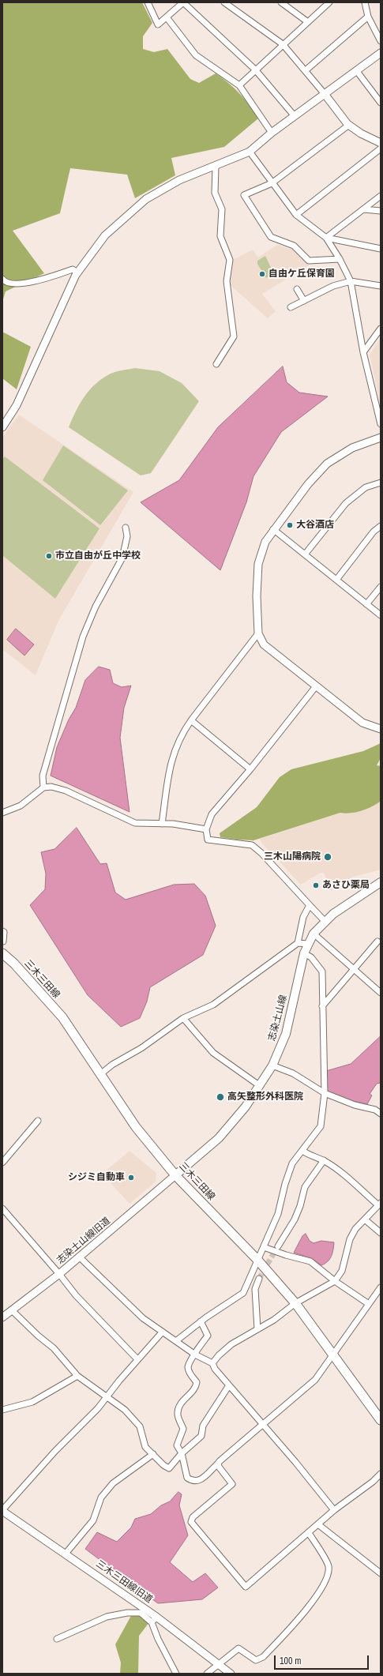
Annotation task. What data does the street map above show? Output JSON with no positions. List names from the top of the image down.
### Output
{
  "streets": {
    "main road": ["三木三田線", "志染土山線"],
    "street": ["志染土山線旧道", "三木三田線旧道"]
  },
  "crossings": [
    ["三木三田線", "志染土山線"],
    ["三木三田線", "志染土山線旧道"],
    ["志染土山線", "志染土山線旧道"]
  ],
  "places": [
    "自由ケ丘保育園",
    "大谷酒店",
    "市立自由が丘中学校",
    "三木山陽病院",
    "あさひ薬局",
    "高矢整形外科医院",
    "シジミ自動車"
  ],
  "scale_bar": "100 m"
}
